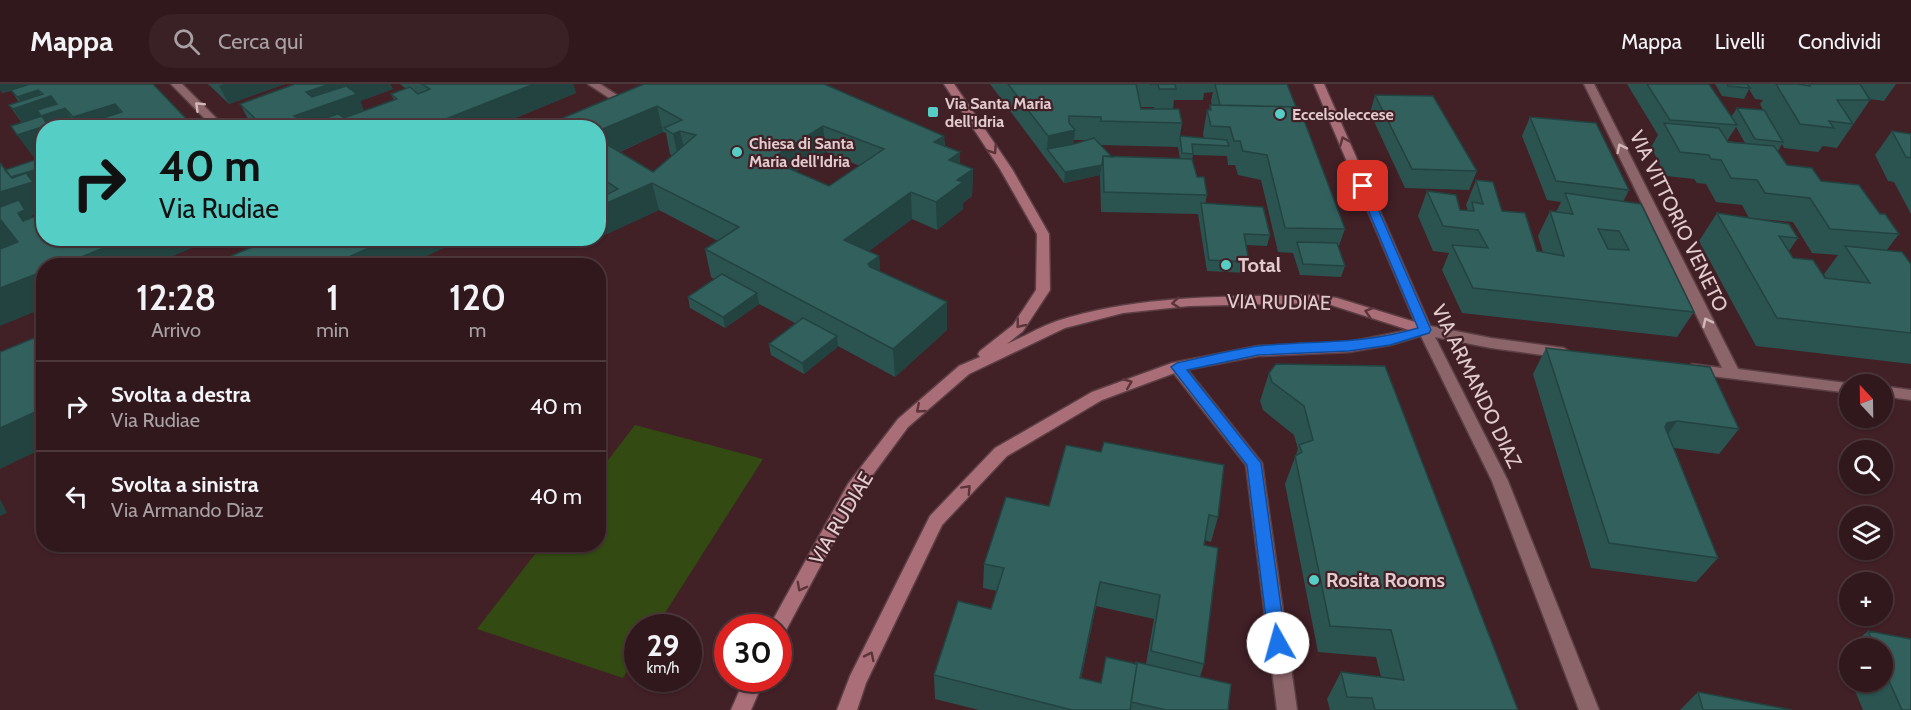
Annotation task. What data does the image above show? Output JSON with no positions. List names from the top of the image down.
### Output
{
  "streets": {
    "main road": ["VIA RUDIAE", "VIA ARMANDO DIAZ"],
    "street": ["VIA VITTORIO VENETO"]
  },
  "crossings": [
    ["VIA RUDIAE", "VIA ARMANDO DIAZ"]
  ],
  "one_way": ["VIA VITTORIO VENETO", "VIA ARMANDO DIAZ"],
  "places": {
    "transit": ["Via Santa Maria dell'Idria"],
    "other": [
      "Eccelsoleccese",
      "Chiesa di Santa Maria dell'Idria",
      "Total",
      "Rosita Rooms"
    ]
  },
  "north": "top",
  "page": {
    "header": "Mappa",
    "search": "Cerca qui",
    "nav": ["Mappa", "Livelli", "Condividi"],
    "turn": ["40 m", "Via Rudiae"],
    "eta": [
      "12:28",
      "Arrivo",
      "1",
      "min",
      "120",
      "m"
    ],
    "list": [
      {
        "name": "Svolta a destra",
        "note": "Via Rudiae",
        "value": "40 m"
      },
      {
        "name": "Svolta a sinistra",
        "note": "Via Armando Diaz",
        "value": "40 m"
      }
    ],
    "map_buttons": ["+", "−"],
    "speed": "29 km/h",
    "limit": "30"
  }
}
